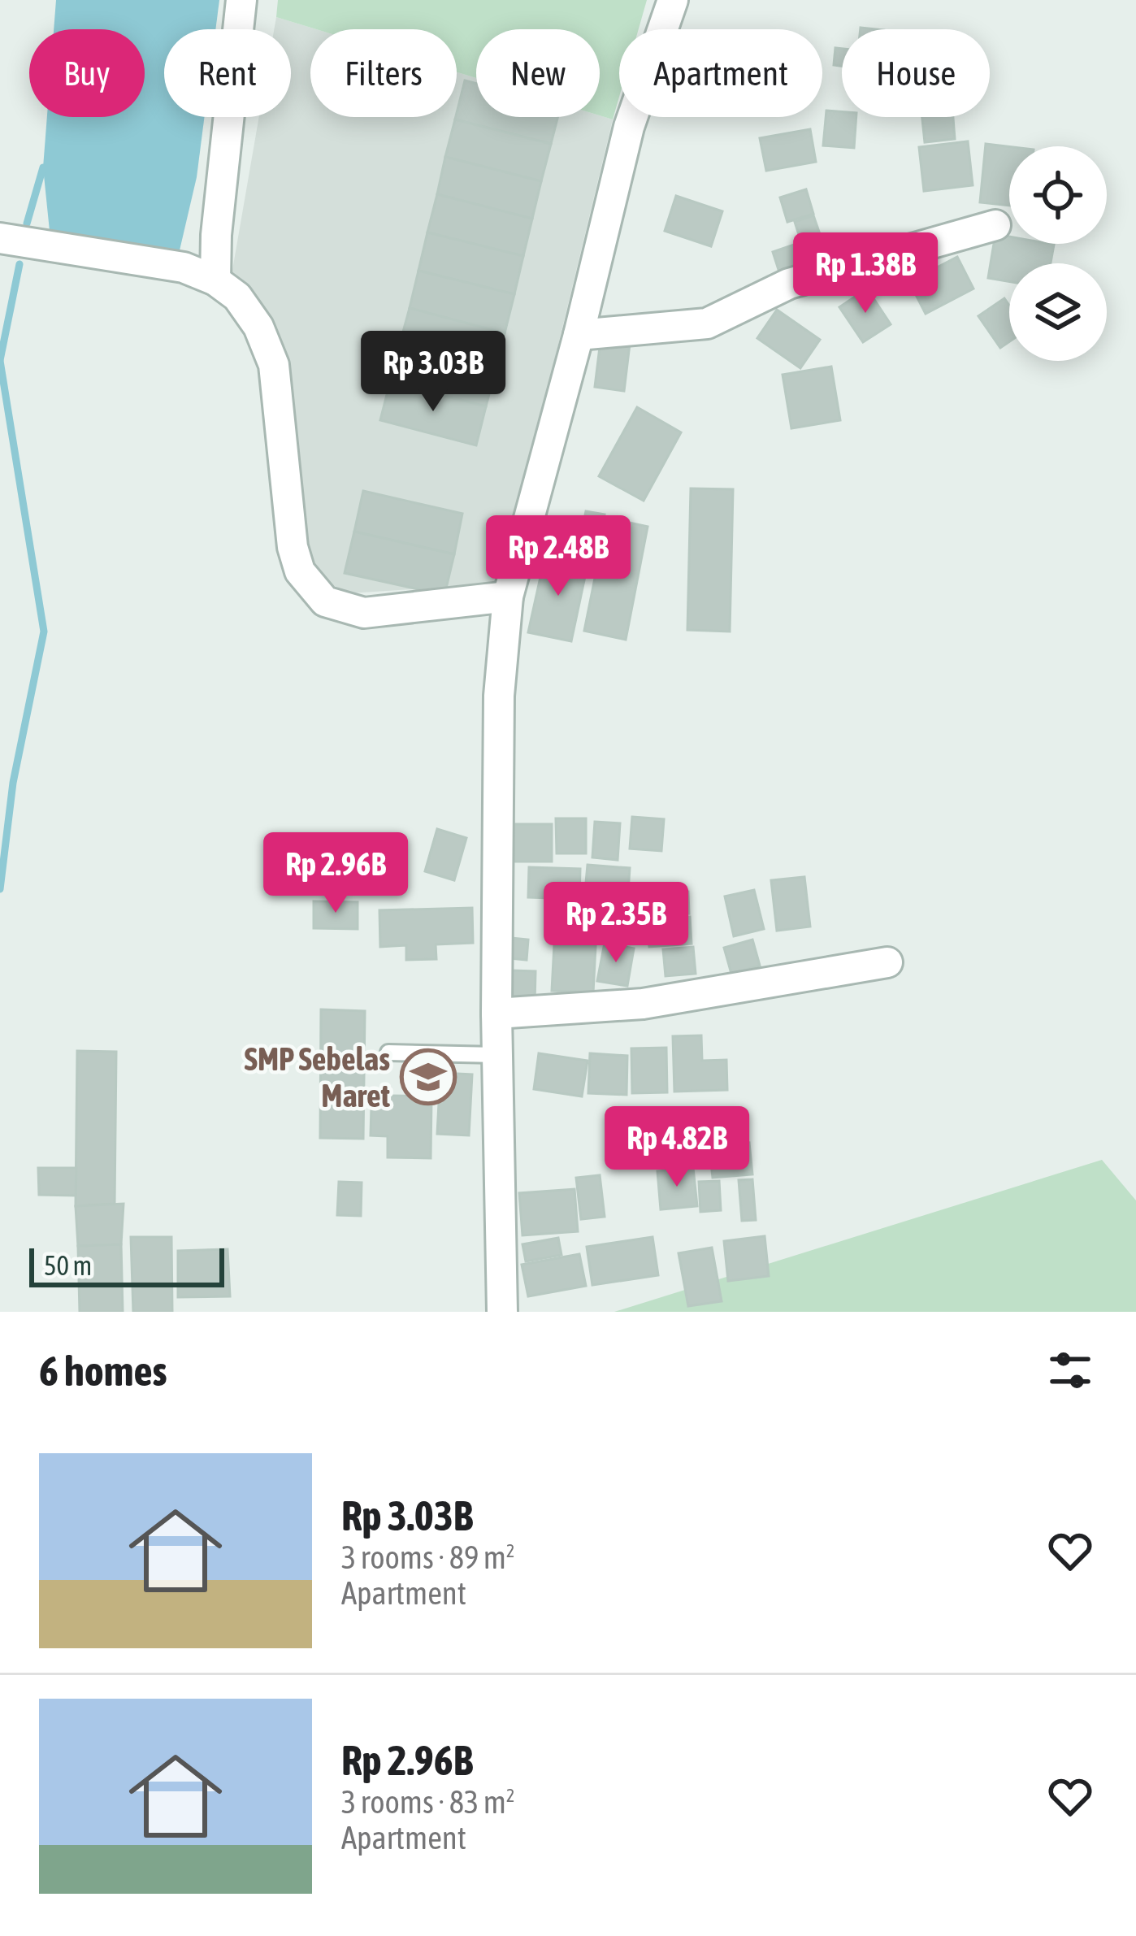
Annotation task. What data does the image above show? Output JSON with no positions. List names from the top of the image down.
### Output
{
  "places": {
    "school or university": ["SMP Sebelas Maret"]
  },
  "scale_bar": "50 m",
  "page": {
    "chip": [
      "Buy",
      "Rent",
      "Filters",
      "New",
      "Apartment",
      "House"
    ],
    "price": [
      "Rp 1.38B",
      "Rp 3.03B",
      "Rp 2.48B",
      "Rp 2.96B",
      "Rp 2.35B",
      "Rp 4.82B"
    ],
    "scale": "50 m",
    "heading": "6 homes",
    "list": [
      {
        "name": "Rp 3.03B",
        "note": "3 rooms · 89 m² · Apartment"
      },
      {
        "name": "Rp 2.96B",
        "note": "3 rooms · 83 m² · Apartment"
      }
    ]
  }
}
